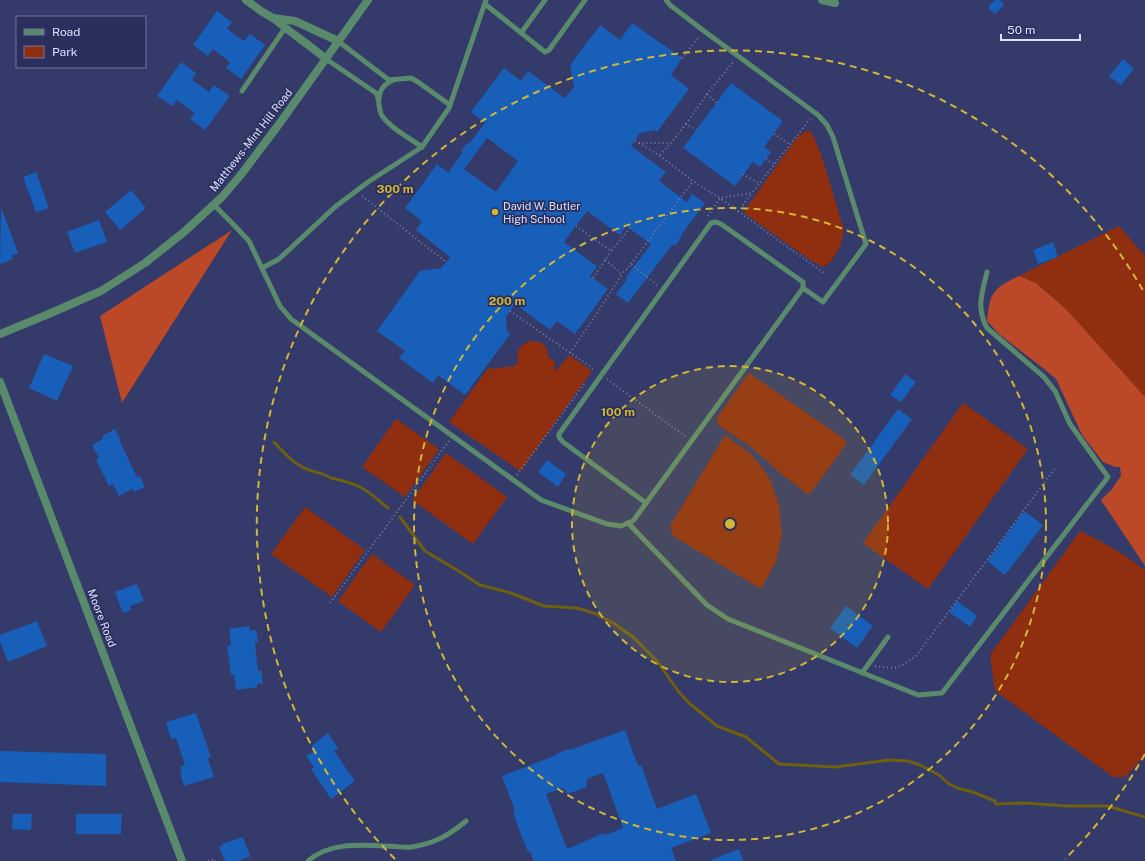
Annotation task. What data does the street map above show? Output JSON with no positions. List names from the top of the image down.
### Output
{
  "streets": {
    "street": ["Matthews-Mint Hill Road", "Moore Road"]
  },
  "places": ["David W. Butler High School"],
  "legend": ["Road", "Park"],
  "scale_bar": "50 m",
  "rings": ["300 m", "200 m", "100 m"]
}
